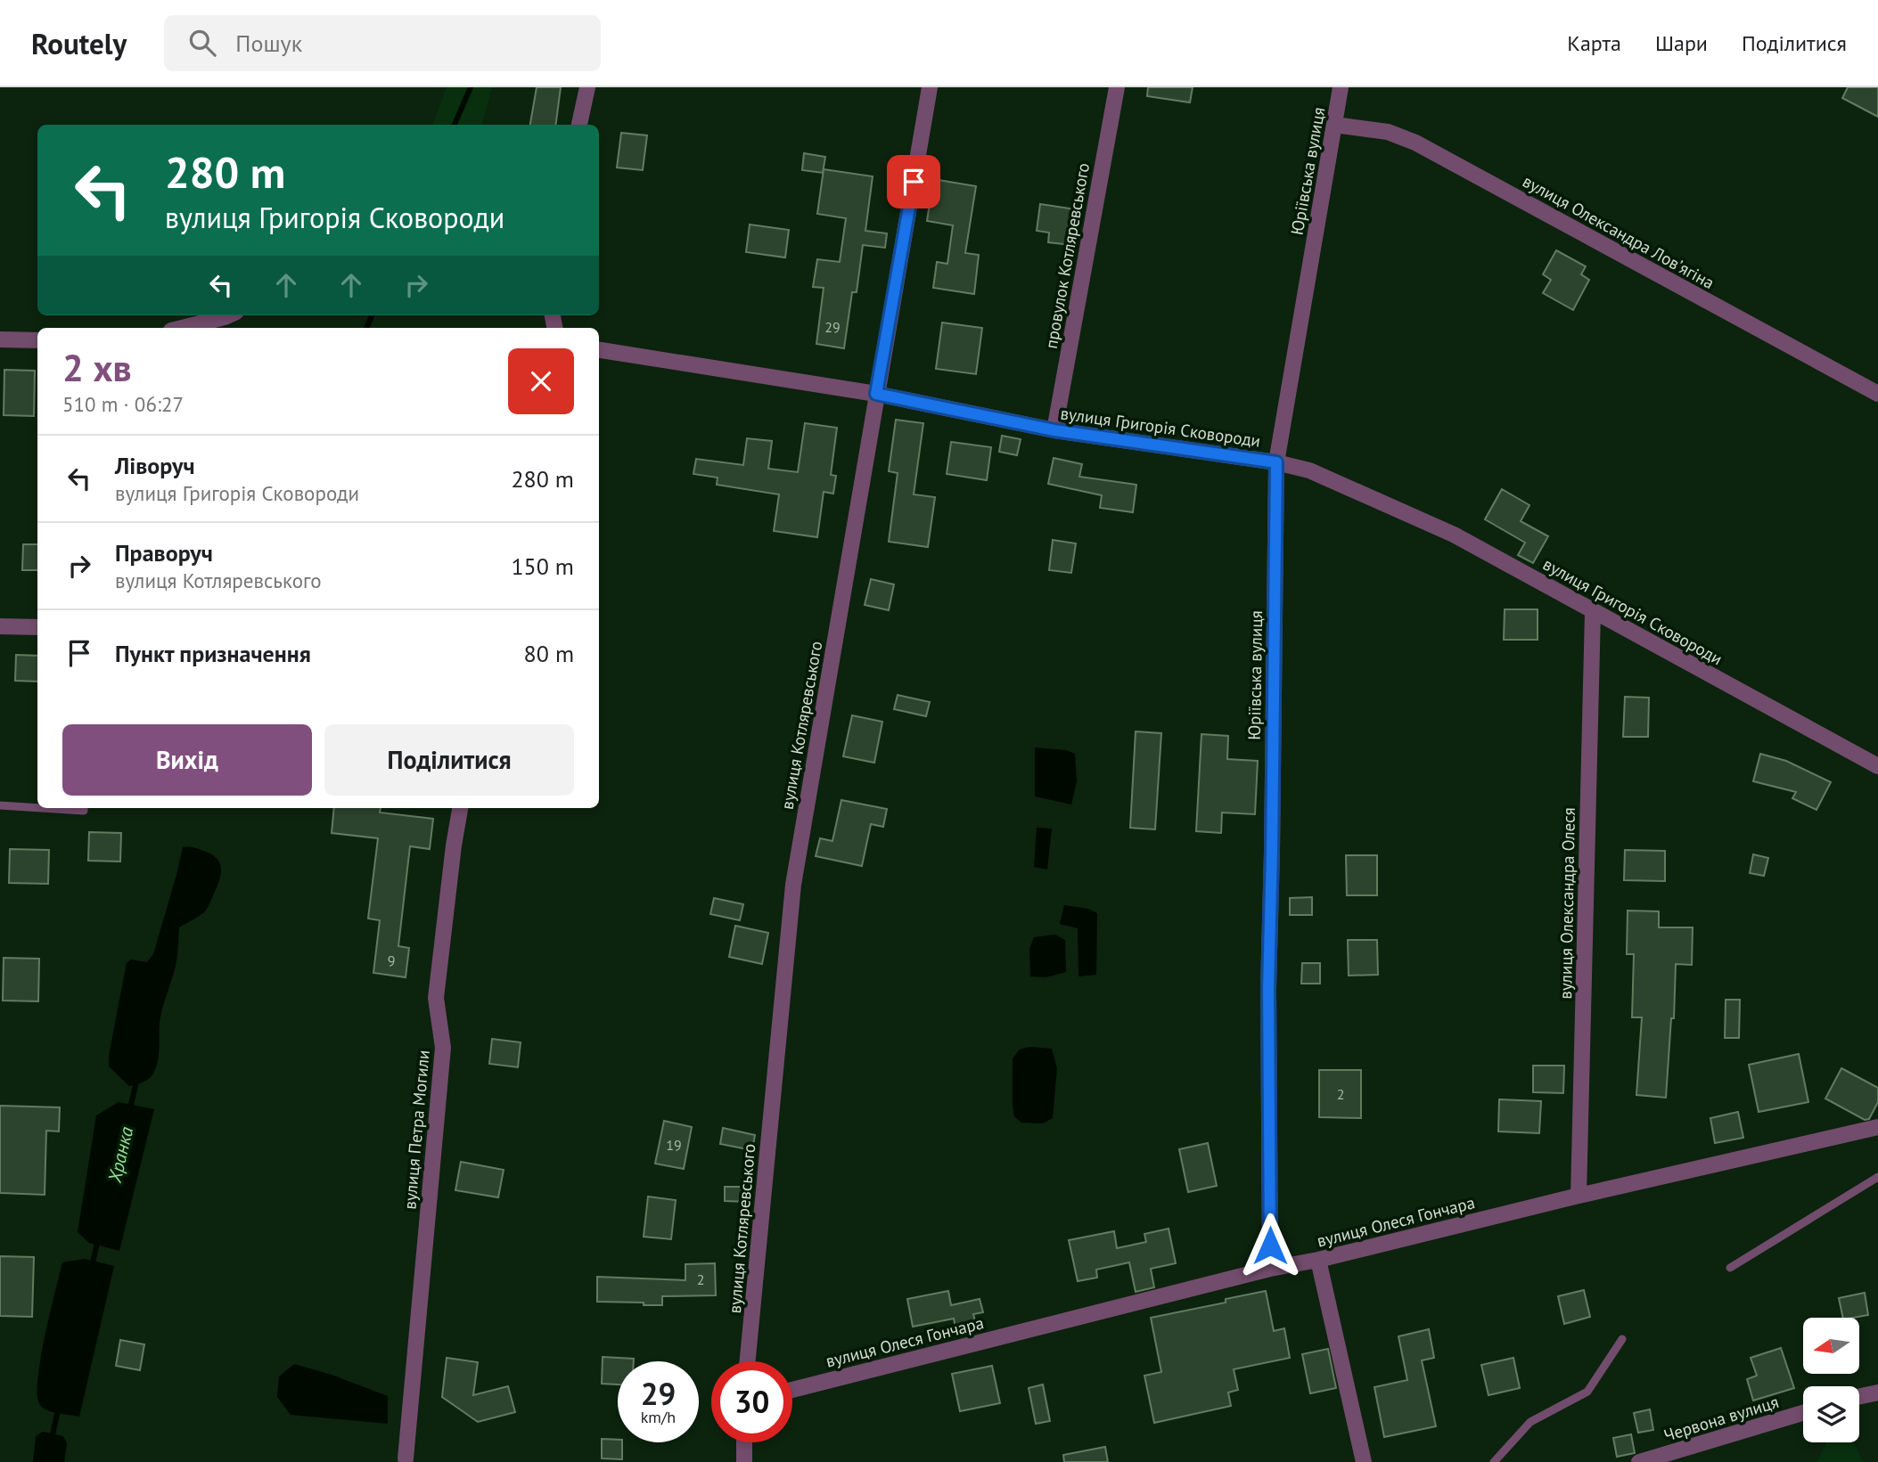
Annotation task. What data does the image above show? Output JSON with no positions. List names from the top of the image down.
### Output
{
  "streets": {
    "street": [
      "Юріївська вулиця",
      "вулиця Олександра Ловʼягіна",
      "провулок Котляревського",
      "вулиця Григорія Сковороди",
      "вулиця Котляревського",
      "вулиця Олександра Олеся",
      "вулиця Петра Могили",
      "вулиця Олеся Гончара",
      "Червона вулиця"
    ]
  },
  "crossings": [
    ["Юріївська вулиця", "вулиця Олександра Ловʼягіна"],
    ["Юріївська вулиця", "вулиця Григорія Сковороди"],
    ["Юріївська вулиця", "вулиця Олеся Гончара"],
    ["провулок Котляревського", "вулиця Григорія Сковороди"],
    ["вулиця Григорія Сковороди", "вулиця Котляревського"],
    ["вулиця Григорія Сковороди", "вулиця Олександра Олеся"],
    ["вулиця Олександра Олеся", "вулиця Олеся Гончара"]
  ],
  "water": ["Хранка"],
  "house_numbers": [
    "29",
    "9",
    "2",
    "19",
    "2"
  ],
  "north": "left",
  "page": {
    "header": "Routely",
    "search": "Пошук",
    "nav": ["Карта", "Шари", "Поділитися"],
    "turn": ["280 m", "вулиця Григорія Сковороди"],
    "heading": ["2 хв", "510 m · 06:27"],
    "list": [
      {
        "name": "Ліворуч",
        "note": "вулиця Григорія Сковороди",
        "value": "280 m"
      },
      {
        "name": "Праворуч",
        "note": "вулиця Котляревського",
        "value": "150 m"
      },
      {
        "name": "Пункт призначення",
        "value": "80 m"
      }
    ],
    "buttons": ["Вихід", "Поділитися"],
    "speed": "29 km/h",
    "limit": "30"
  }
}
